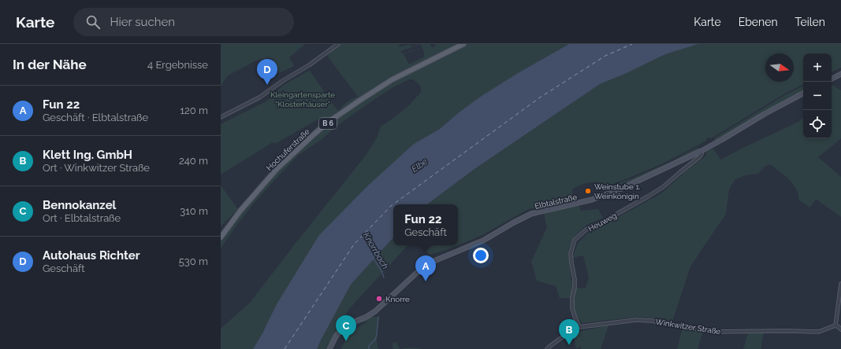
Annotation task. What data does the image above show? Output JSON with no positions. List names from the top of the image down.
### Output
{
  "streets": {
    "main road": ["B 6", "Hochuferstraße"],
    "street": ["Elbtalstraße", "Heuweg", "Winkwitzer Straße"]
  },
  "crossings": [
    ["Elbtalstraße", "Heuweg"],
    ["Heuweg", "Winkwitzer Straße"]
  ],
  "water": ["Elbe", "Knorrbach"],
  "parks": ["Kleingartensparte \"Klosterhäuser\""],
  "places": ["Weinstube 1. Weinkönigin", "Knorre"],
  "north": "right",
  "page": {
    "header": "Karte",
    "search": "Hier suchen",
    "nav": ["Karte", "Ebenen", "Teilen"],
    "heading": ["In der Nähe", "4 Ergebnisse"],
    "map_buttons": ["+", "−"],
    "pins": [
      "D",
      "A",
      "C",
      "B"
    ],
    "list": [
      {
        "mark": "A",
        "name": "Fun 22",
        "note": "Geschäft · Elbtalstraße",
        "value": "120 m"
      },
      {
        "mark": "B",
        "name": "Klett Ing. GmbH",
        "note": "Ort · Winkwitzer Straße",
        "value": "240 m"
      },
      {
        "mark": "C",
        "name": "Bennokanzel",
        "note": "Ort · Elbtalstraße",
        "value": "310 m"
      },
      {
        "mark": "D",
        "name": "Autohaus Richter",
        "note": "Geschäft",
        "value": "530 m"
      }
    ],
    "popup": ["Fun 22", "Geschäft"]
  }
}
